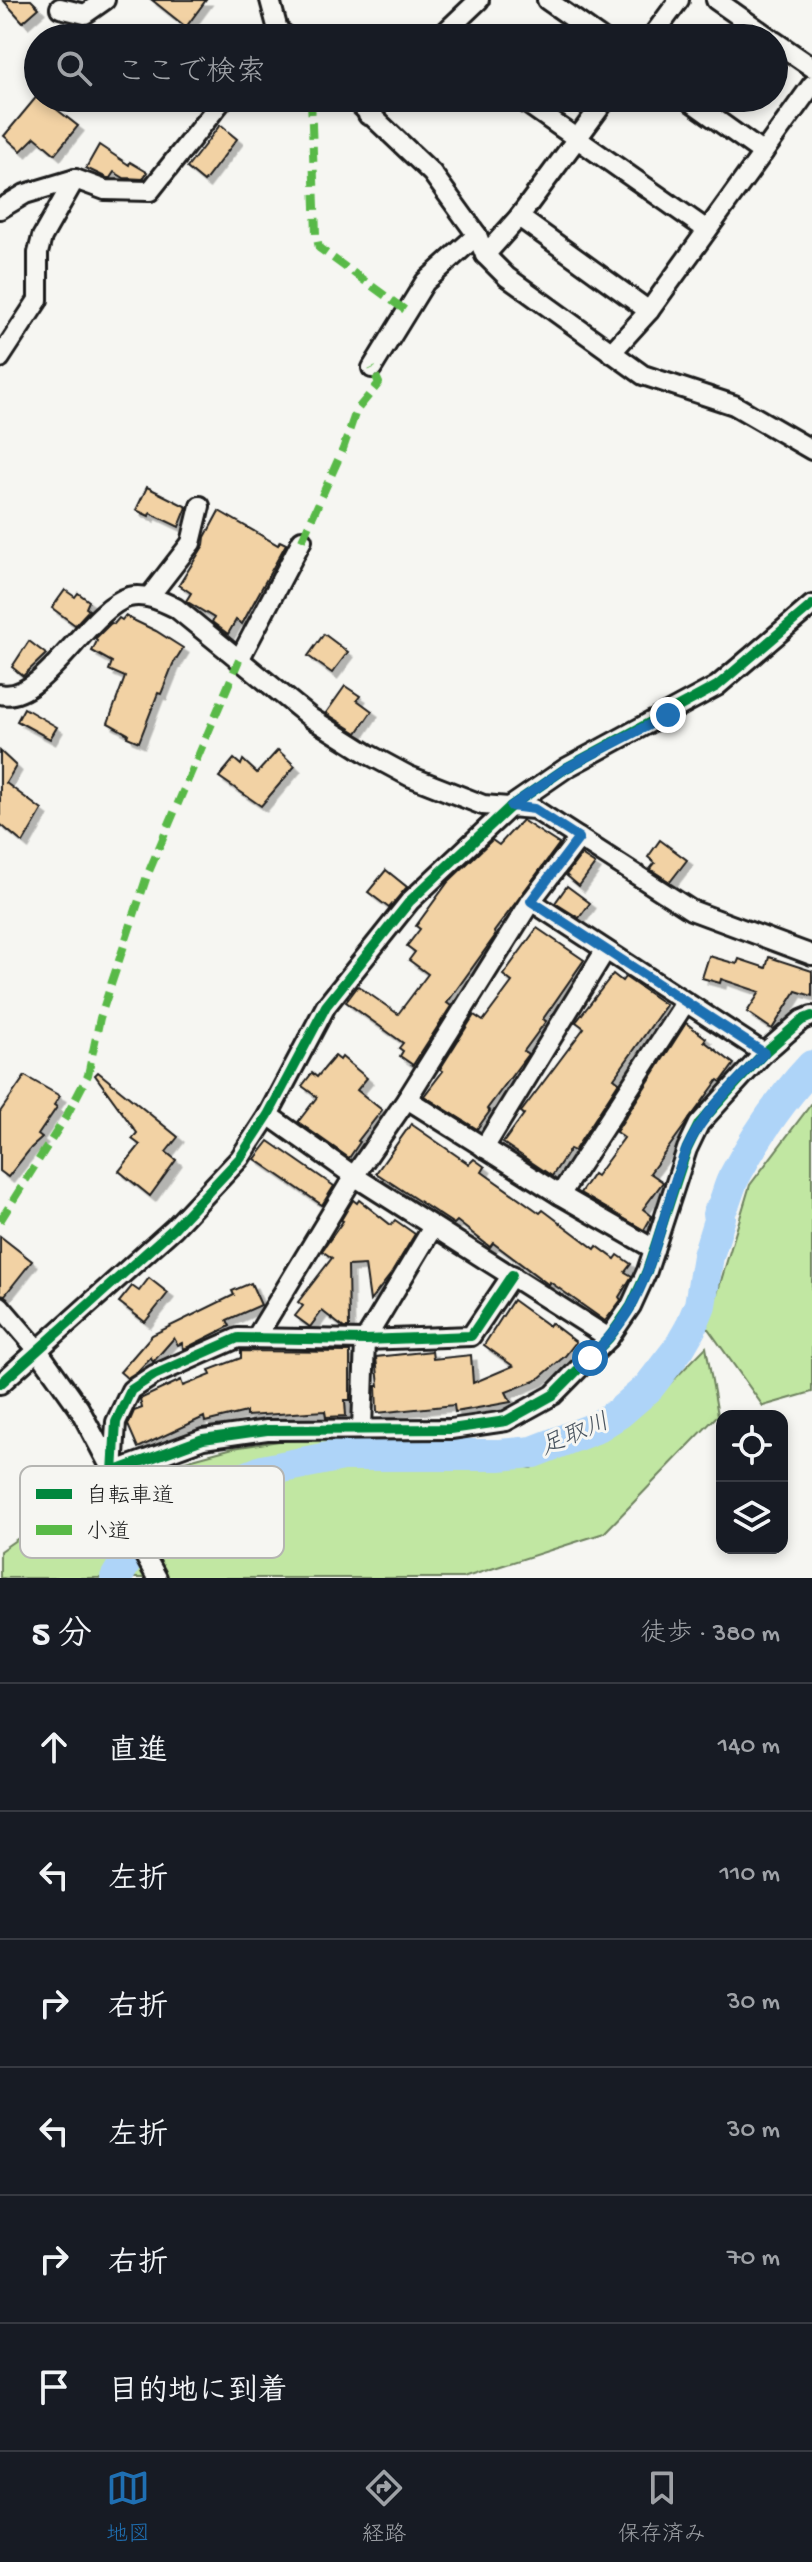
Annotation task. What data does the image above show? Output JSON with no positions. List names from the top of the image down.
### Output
{
  "water": ["足取川"],
  "legend": ["自転車道", "小道"],
  "page": {
    "search": "ここで検索",
    "heading": ["5 分", "徒歩 · 380 m"],
    "list": [
      ["直進", "140 m"],
      ["左折", "110 m"],
      ["右折", "30 m"],
      ["左折", "30 m"],
      ["右折", "70 m"],
      "目的地に到着"
    ],
    "nav": ["地図", "経路", "保存済み"]
  }
}
